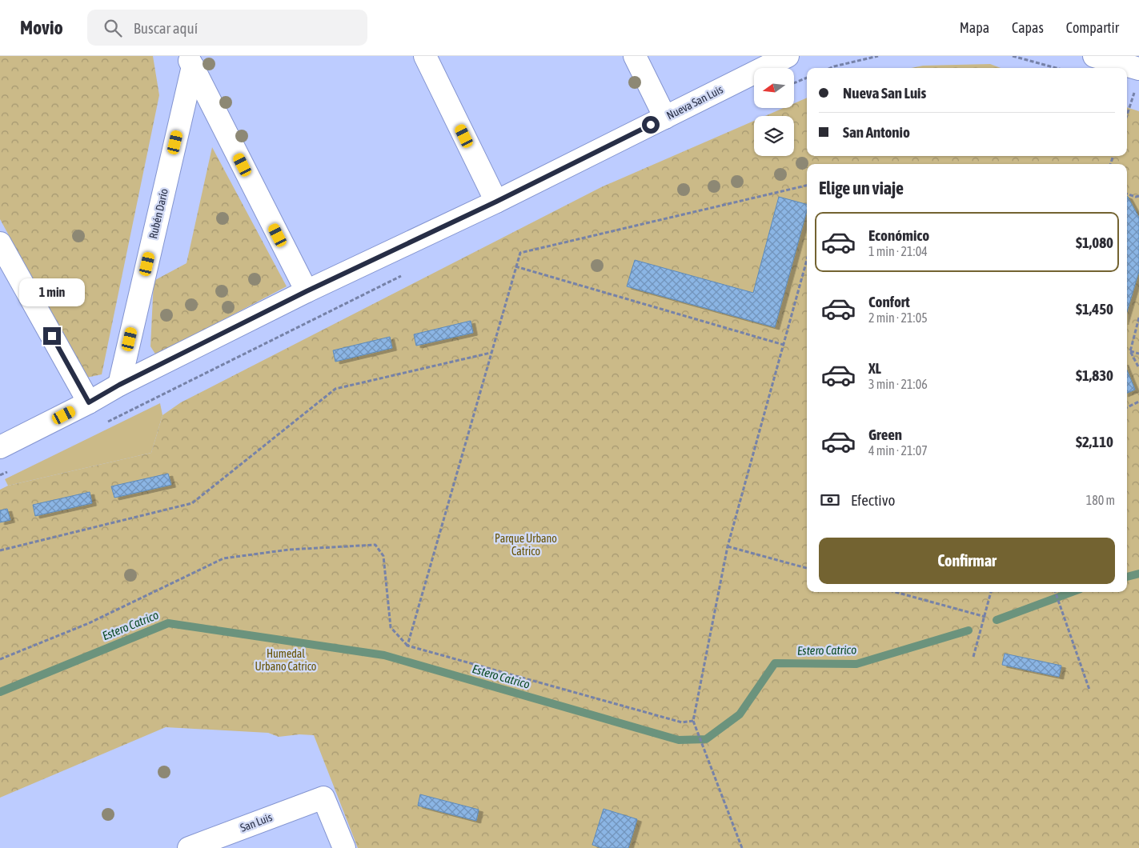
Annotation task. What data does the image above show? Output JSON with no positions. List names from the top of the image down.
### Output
{
  "streets": {
    "street": ["Nueva San Luis", "Rubén Darío", "San Luis"]
  },
  "crossings": [
    ["Nueva San Luis", "Rubén Darío"]
  ],
  "water": ["Estero Catrico"],
  "parks": ["Parque Urbano Catrico", "Humedal Urbano Catrico"],
  "north": "left",
  "page": {
    "header": "Movio",
    "search": "Buscar aquí",
    "nav": ["Mapa", "Capas", "Compartir"],
    "banner": ["Nueva San Luis", "San Antonio"],
    "heading": "Elige un viaje",
    "list": [
      {
        "name": "Económico",
        "note": "1 min · 21:04",
        "value": "$1,080"
      },
      {
        "name": "Confort",
        "note": "2 min · 21:05",
        "value": "$1,450"
      },
      {
        "name": "XL",
        "note": "3 min · 21:06",
        "value": "$1,830"
      },
      {
        "name": "Green",
        "note": "4 min · 21:07",
        "value": "$2,110"
      }
    ],
    "bubble": "1 min",
    "pay": ["Efectivo", "180 m"],
    "buttons": "Confirmar"
  }
}
